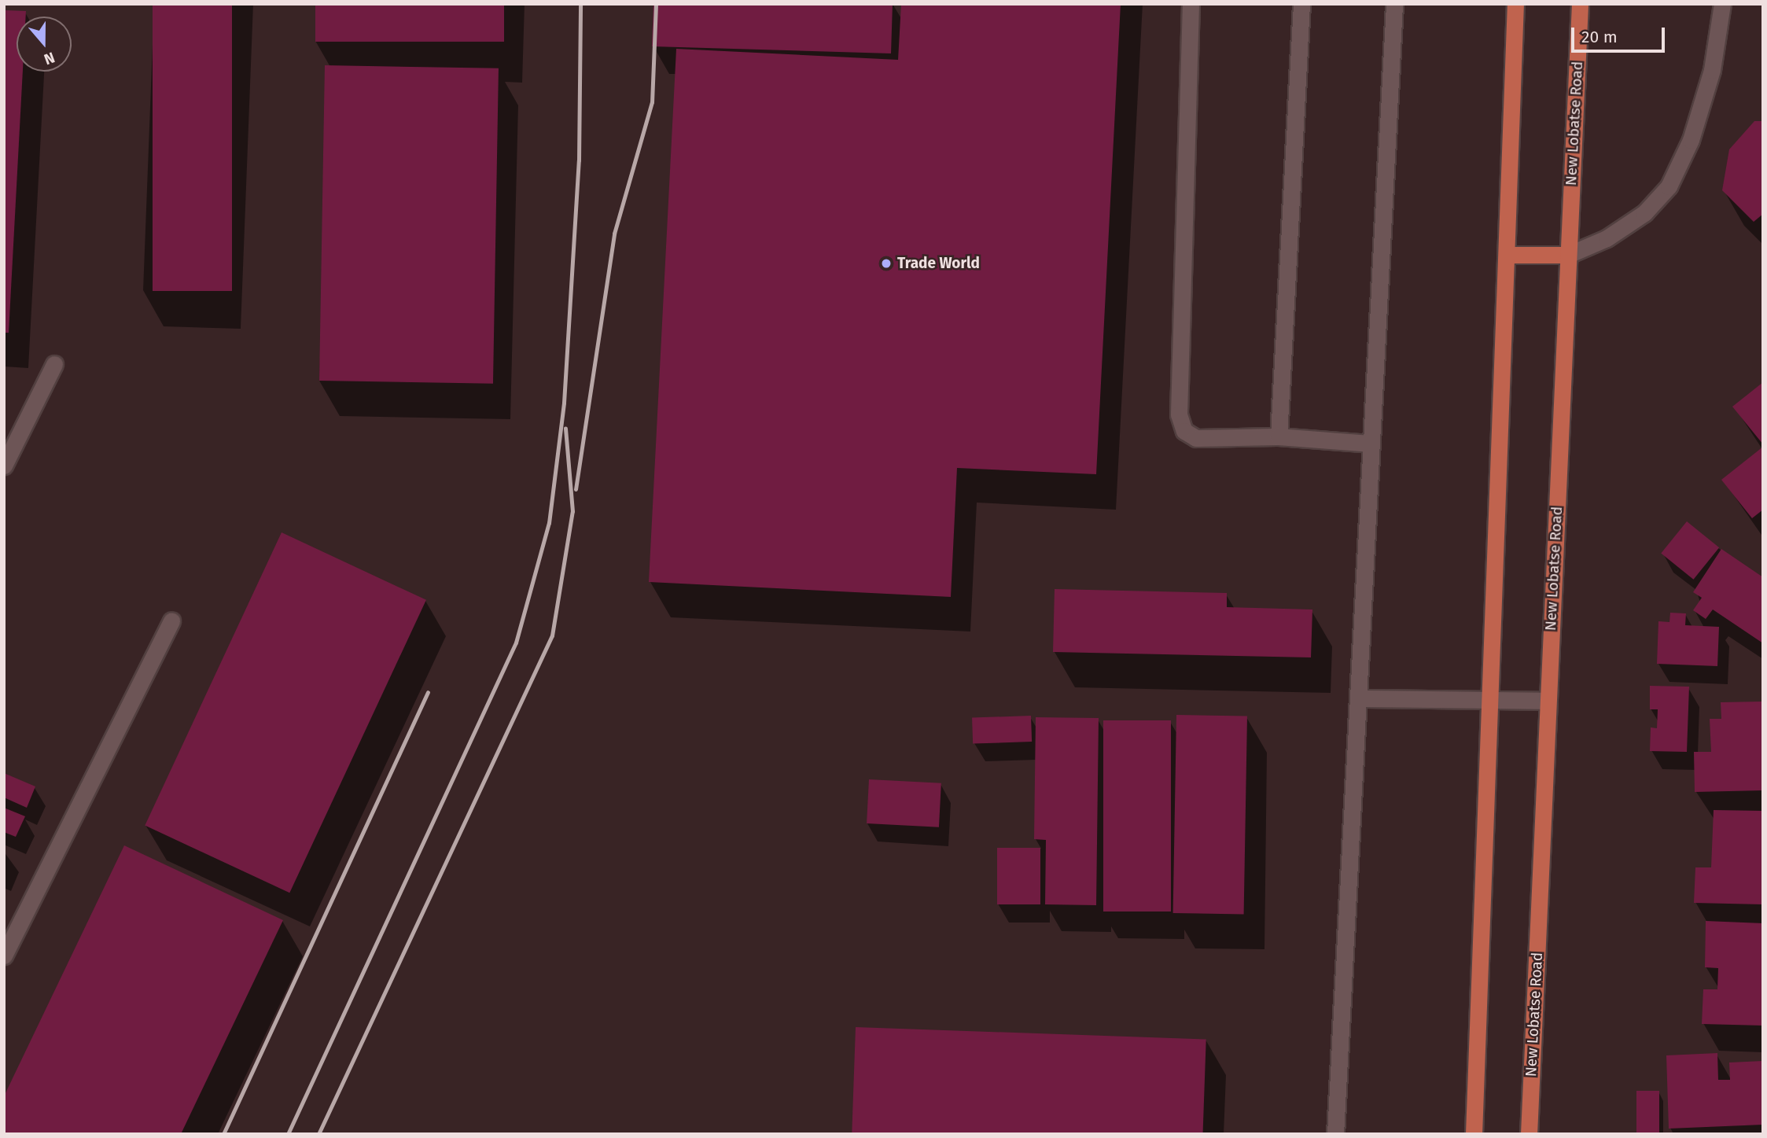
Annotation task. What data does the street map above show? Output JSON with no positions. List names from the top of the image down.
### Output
{
  "streets": {
    "main road": ["New Lobatse Road"]
  },
  "places": ["Trade World"],
  "scale_bar": "20 m",
  "north": "bottom"
}
